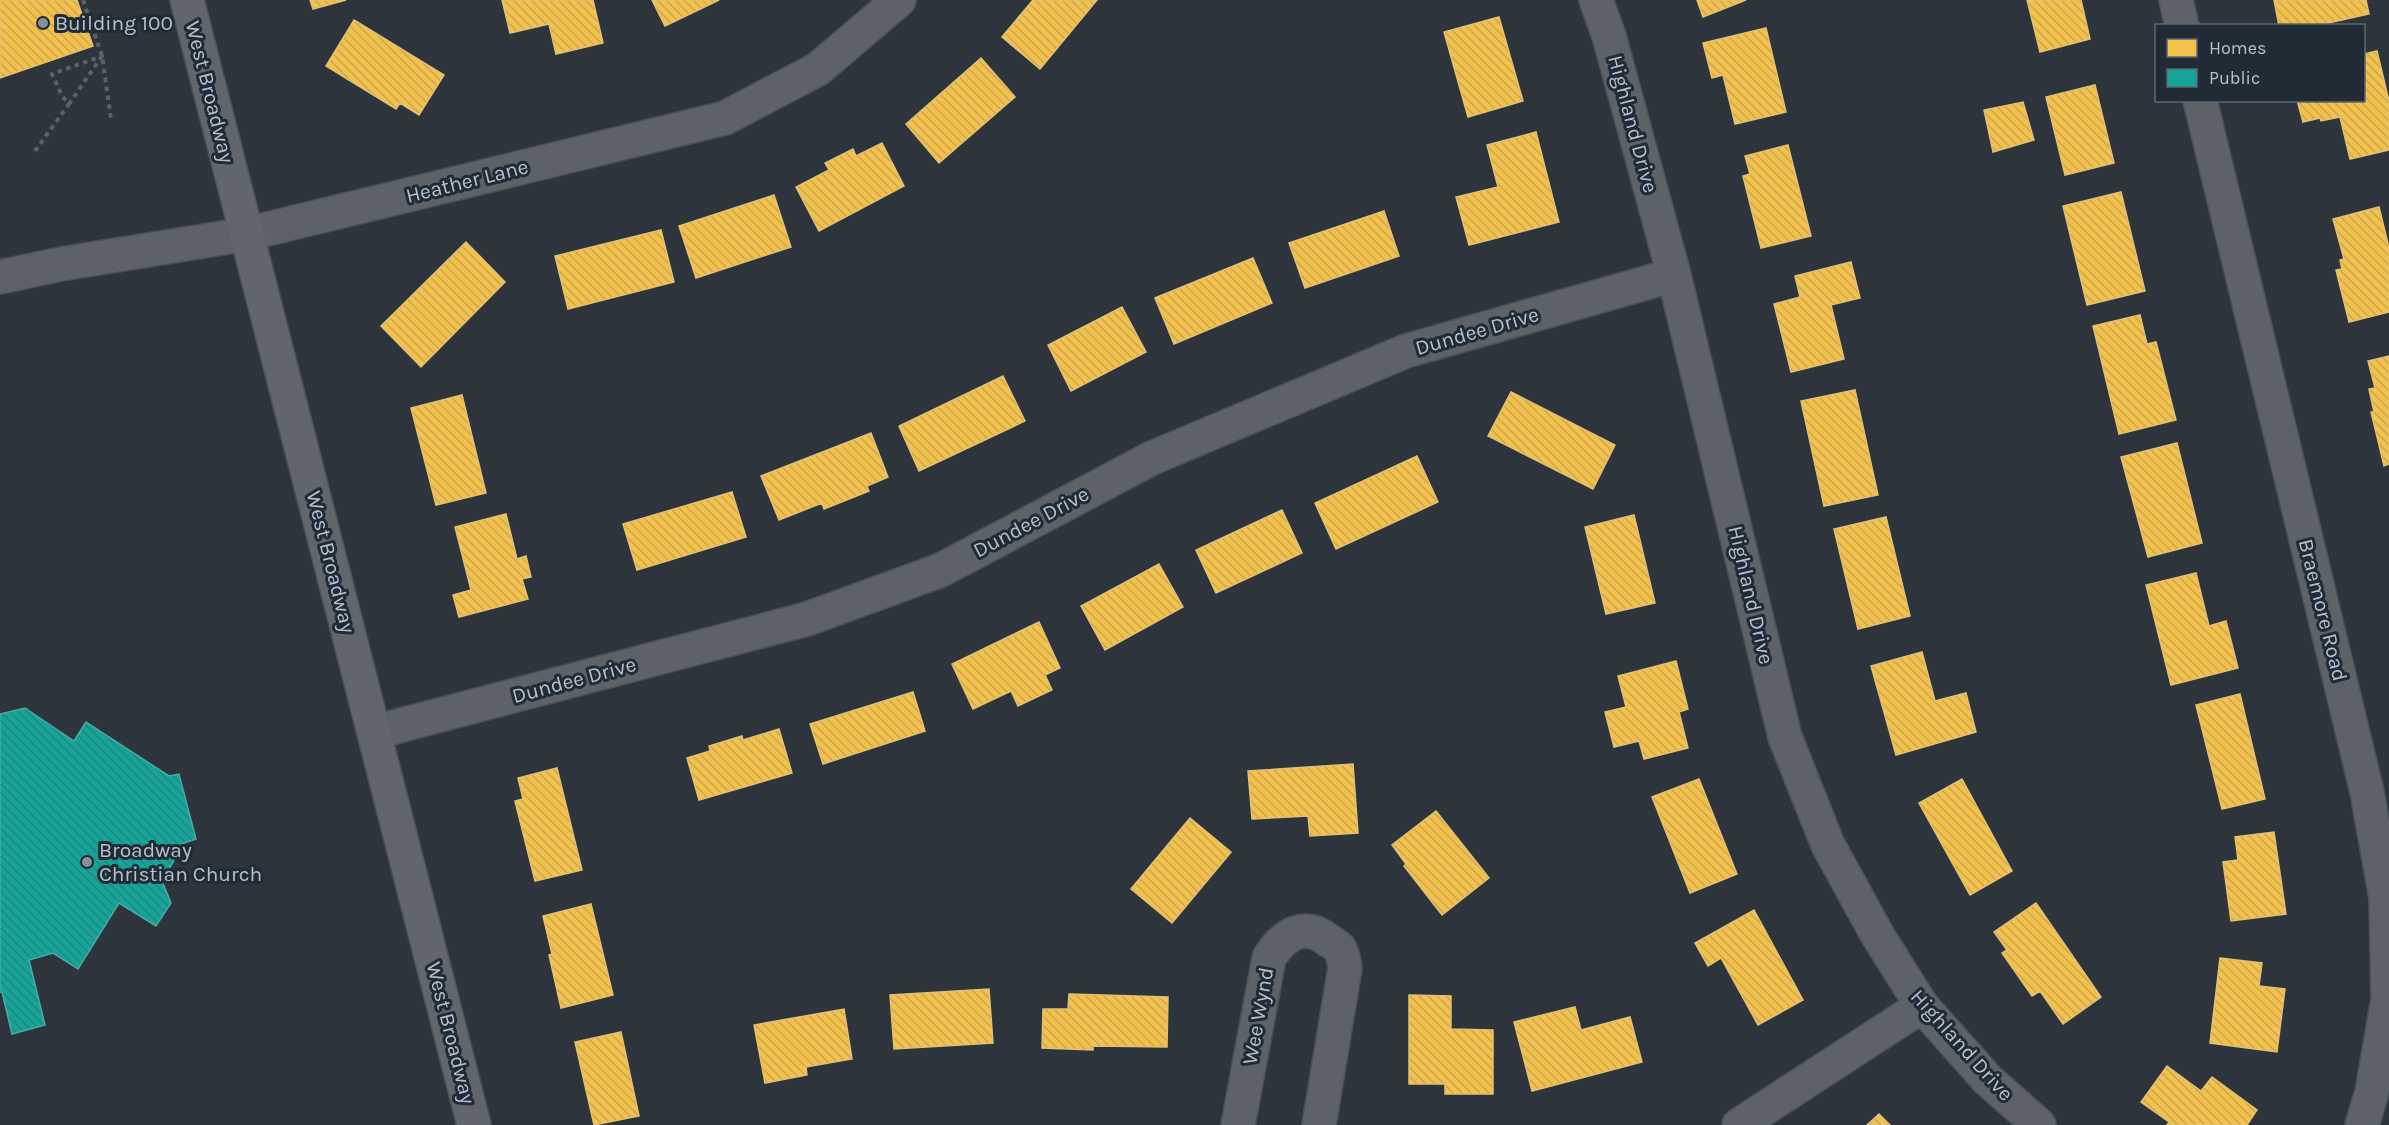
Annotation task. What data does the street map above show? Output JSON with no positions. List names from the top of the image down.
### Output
{
  "streets": {
    "main road": ["West Broadway"],
    "street": [
      "Highland Drive",
      "Heather Lane",
      "Dundee Drive",
      "Braemore Road",
      "Wee Wynd"
    ]
  },
  "crossings": [
    ["West Broadway", "Heather Lane"],
    ["West Broadway", "Dundee Drive"],
    ["Highland Drive", "Dundee Drive"]
  ],
  "places": ["Building 100", "Broadway Christian Church"],
  "legend": ["Homes", "Public"]
}
